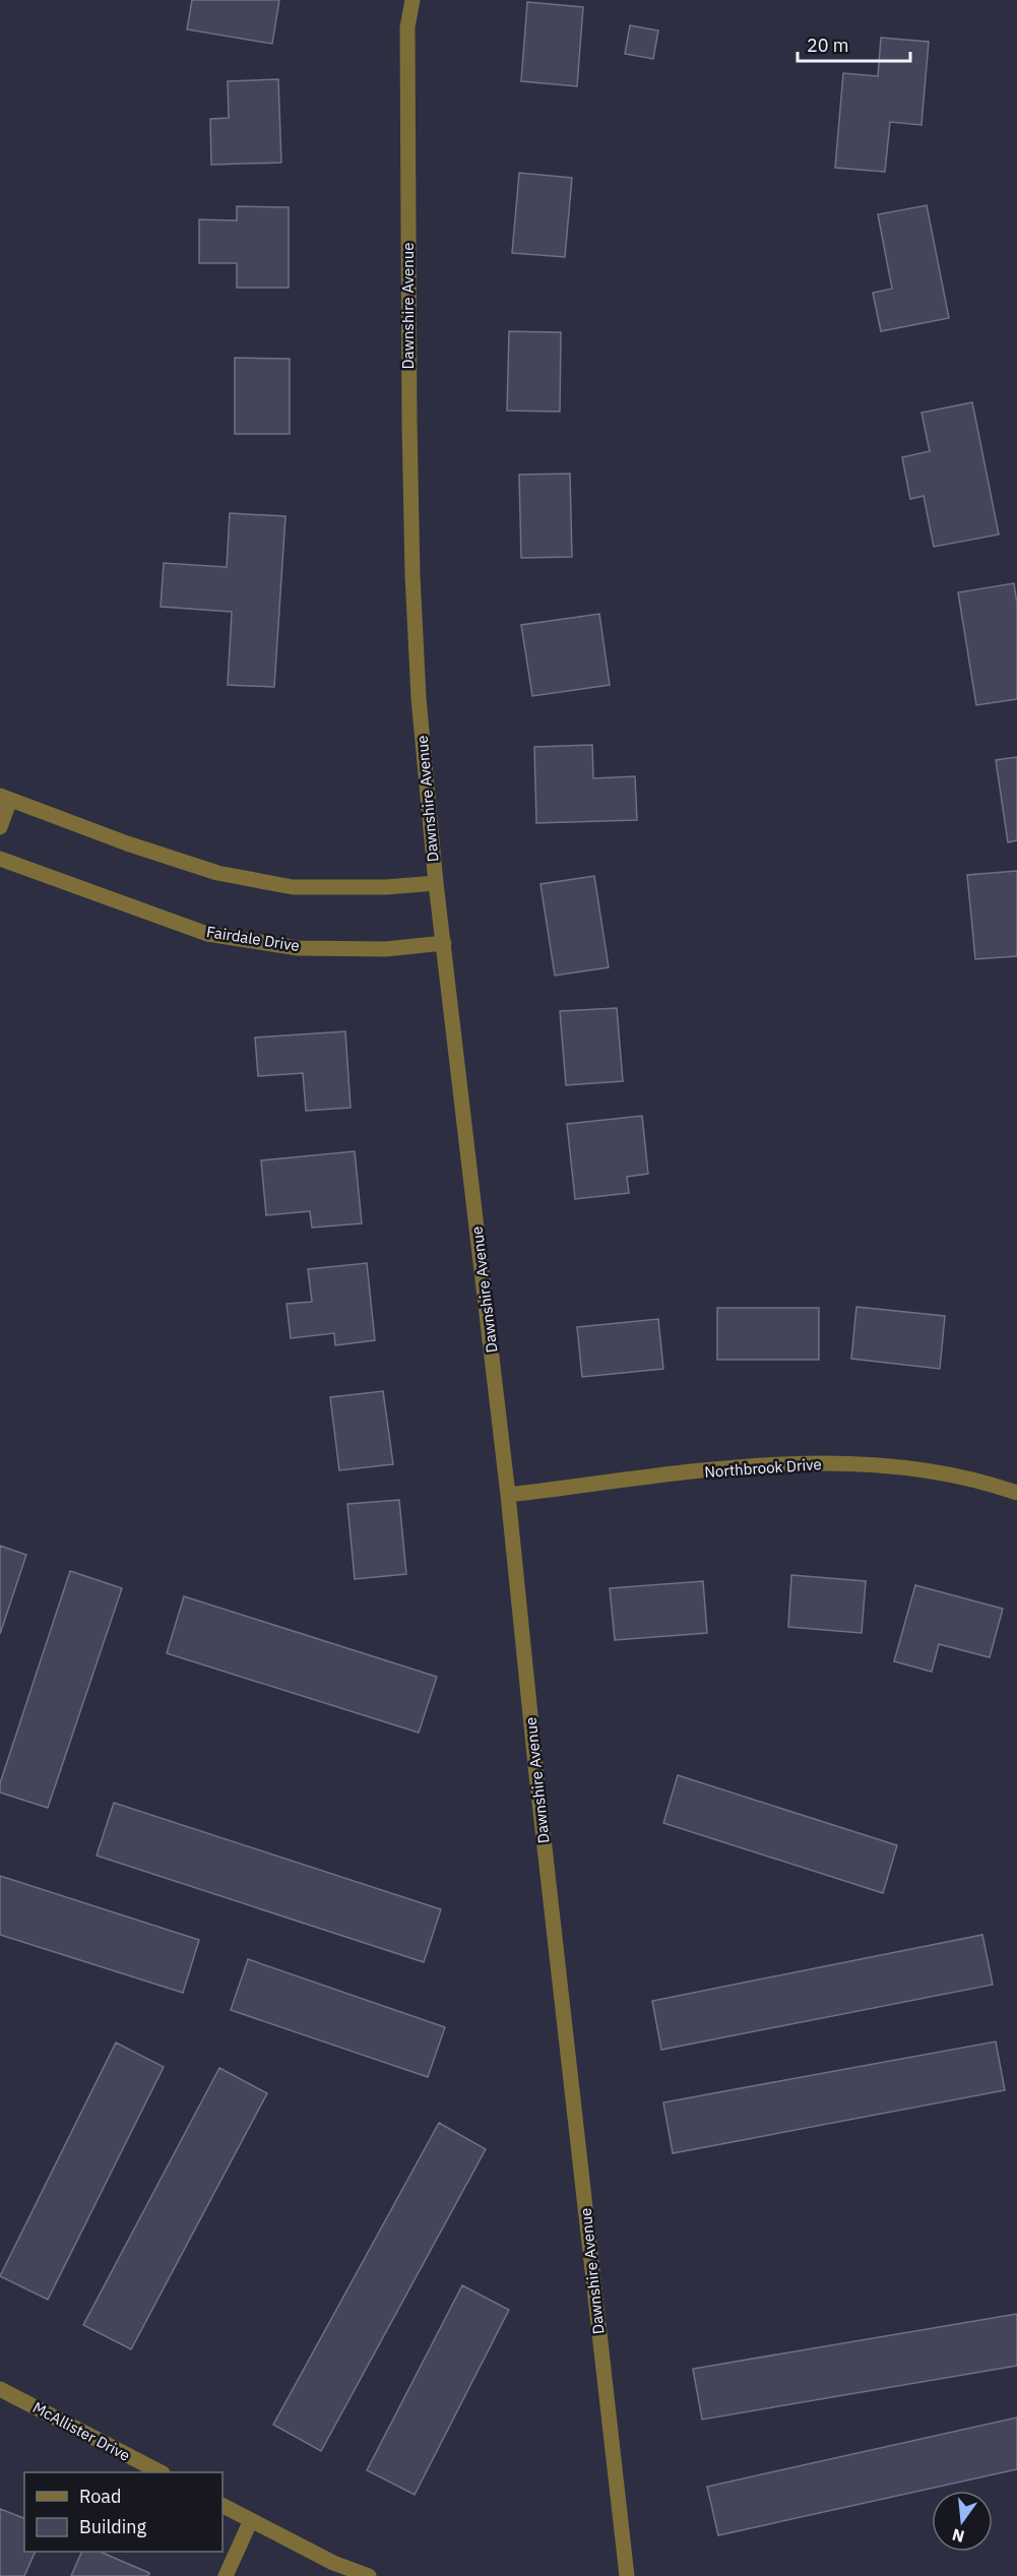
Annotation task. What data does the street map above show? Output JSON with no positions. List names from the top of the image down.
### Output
{
  "streets": {
    "street": [
      "Dawnshire Avenue",
      "Fairdale Drive",
      "Northbrook Drive",
      "McAllister Drive"
    ]
  },
  "crossings": [
    ["Dawnshire Avenue", "Fairdale Drive"],
    ["Dawnshire Avenue", "Northbrook Drive"]
  ],
  "legend": ["Road", "Building"],
  "scale_bar": "20 m",
  "north": "bottom"
}
